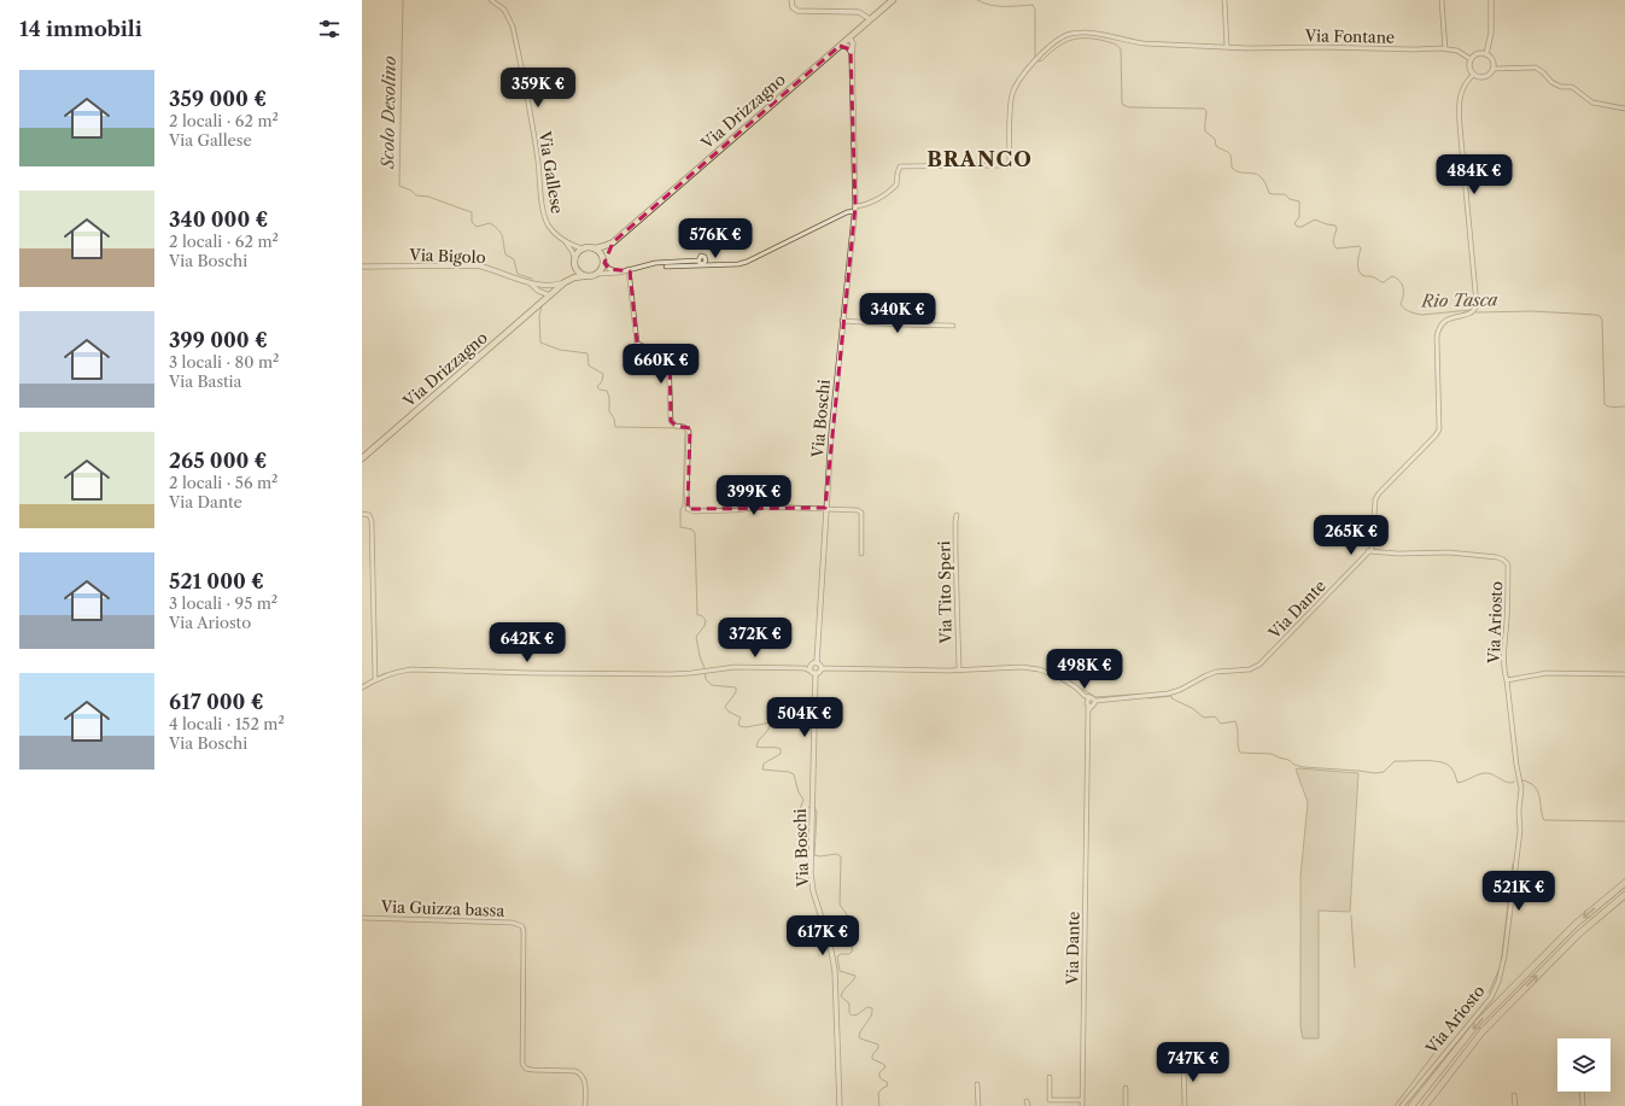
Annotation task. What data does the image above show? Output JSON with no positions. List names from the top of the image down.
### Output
{
  "streets": {
    "main road": ["Via Drizzagno"],
    "street": [
      "Via Fontane",
      "Via Gallese",
      "Via Bigolo",
      "Via Boschi",
      "Via Tito Speri",
      "Via Dante",
      "Via Ariosto",
      "Via Guizza bassa"
    ]
  },
  "crossings": [
    ["Via Fontane", "Via Boschi"],
    ["Via Drizzagno", "Via Gallese"],
    ["Via Drizzagno", "Via Bigolo"],
    ["Via Drizzagno", "Via Boschi"],
    ["Via Dante", "Via Ariosto"]
  ],
  "districts": ["BRANCO"],
  "water": ["Scolo Desolino", "Rio Tasca"],
  "page": {
    "heading": "14 immobili",
    "list": [
      {
        "name": "359 000 €",
        "note": "2 locali · 62 m² · Via Gallese"
      },
      {
        "name": "340 000 €",
        "note": "2 locali · 62 m² · Via Boschi"
      },
      {
        "name": "399 000 €",
        "note": "3 locali · 80 m² · Via Bastia"
      },
      {
        "name": "265 000 €",
        "note": "2 locali · 56 m² · Via Dante"
      },
      {
        "name": "521 000 €",
        "note": "3 locali · 95 m² · Via Ariosto"
      },
      {
        "name": "617 000 €",
        "note": "4 locali · 152 m² · Via Boschi"
      }
    ],
    "price": [
      "359K €",
      "484K €",
      "576K €",
      "340K €",
      "660K €",
      "399K €",
      "265K €",
      "372K €",
      "642K €",
      "498K €",
      "504K €",
      "521K €",
      "617K €",
      "747K €"
    ]
  }
}
